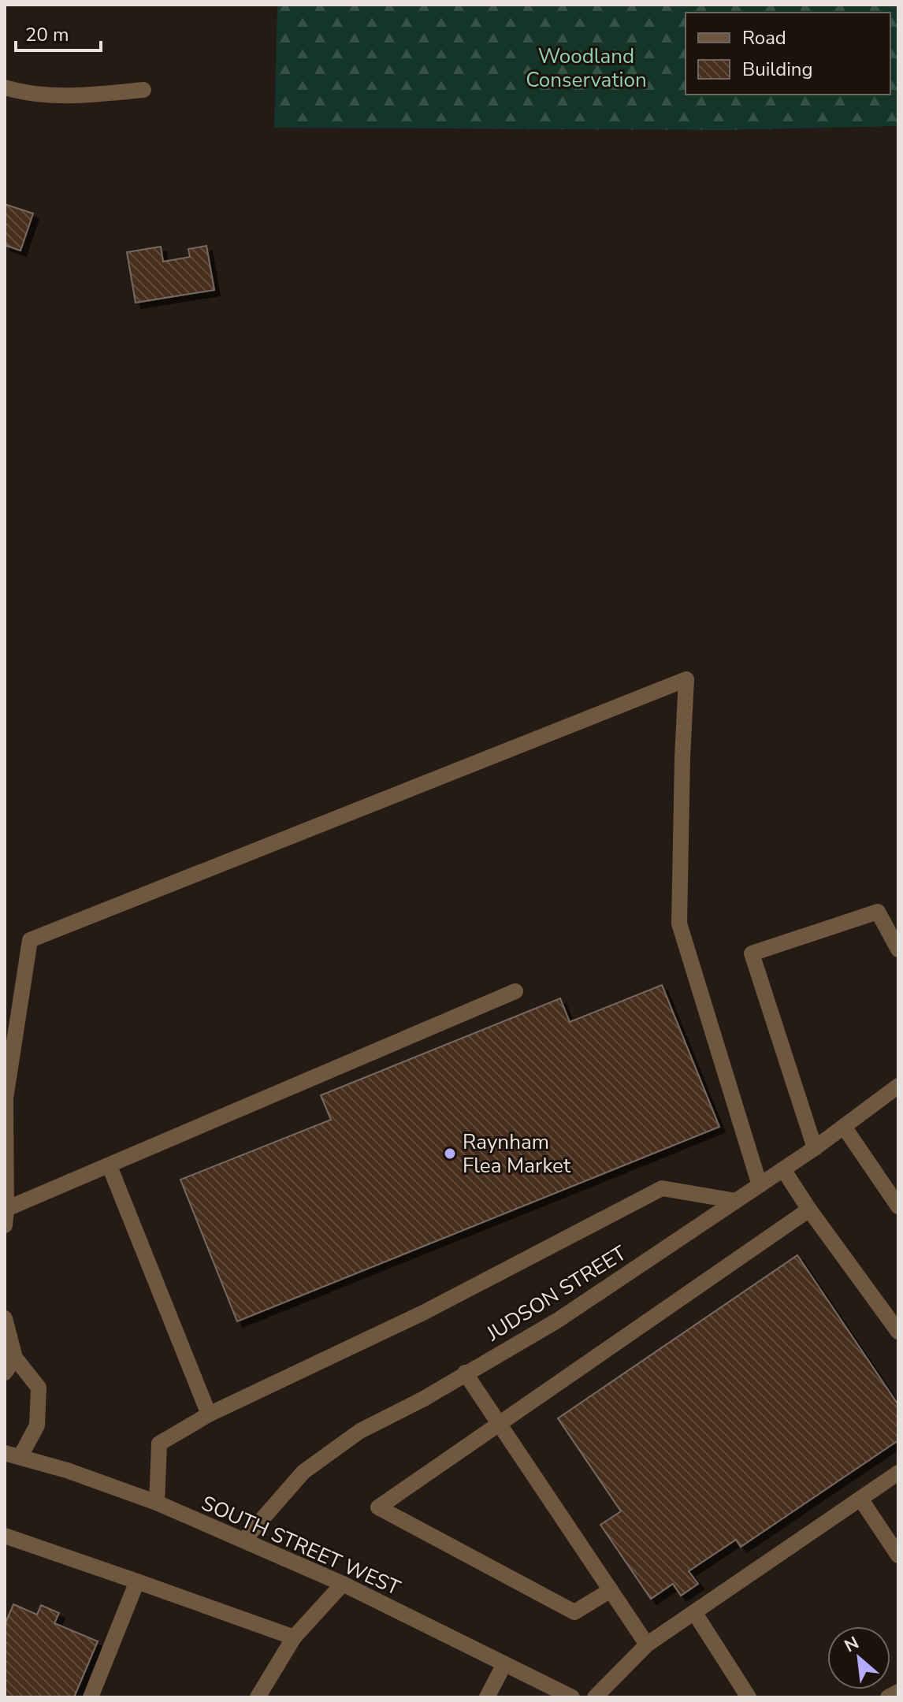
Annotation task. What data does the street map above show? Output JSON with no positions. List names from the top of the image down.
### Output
{
  "streets": {
    "street": ["JUDSON STREET", "SOUTH STREET WEST"]
  },
  "crossings": [
    ["JUDSON STREET", "SOUTH STREET WEST"]
  ],
  "parks": ["Woodland Conservation"],
  "places": ["Raynham Flea Market"],
  "legend": ["Road", "Building"],
  "scale_bar": "20 m",
  "north": "top left"
}
